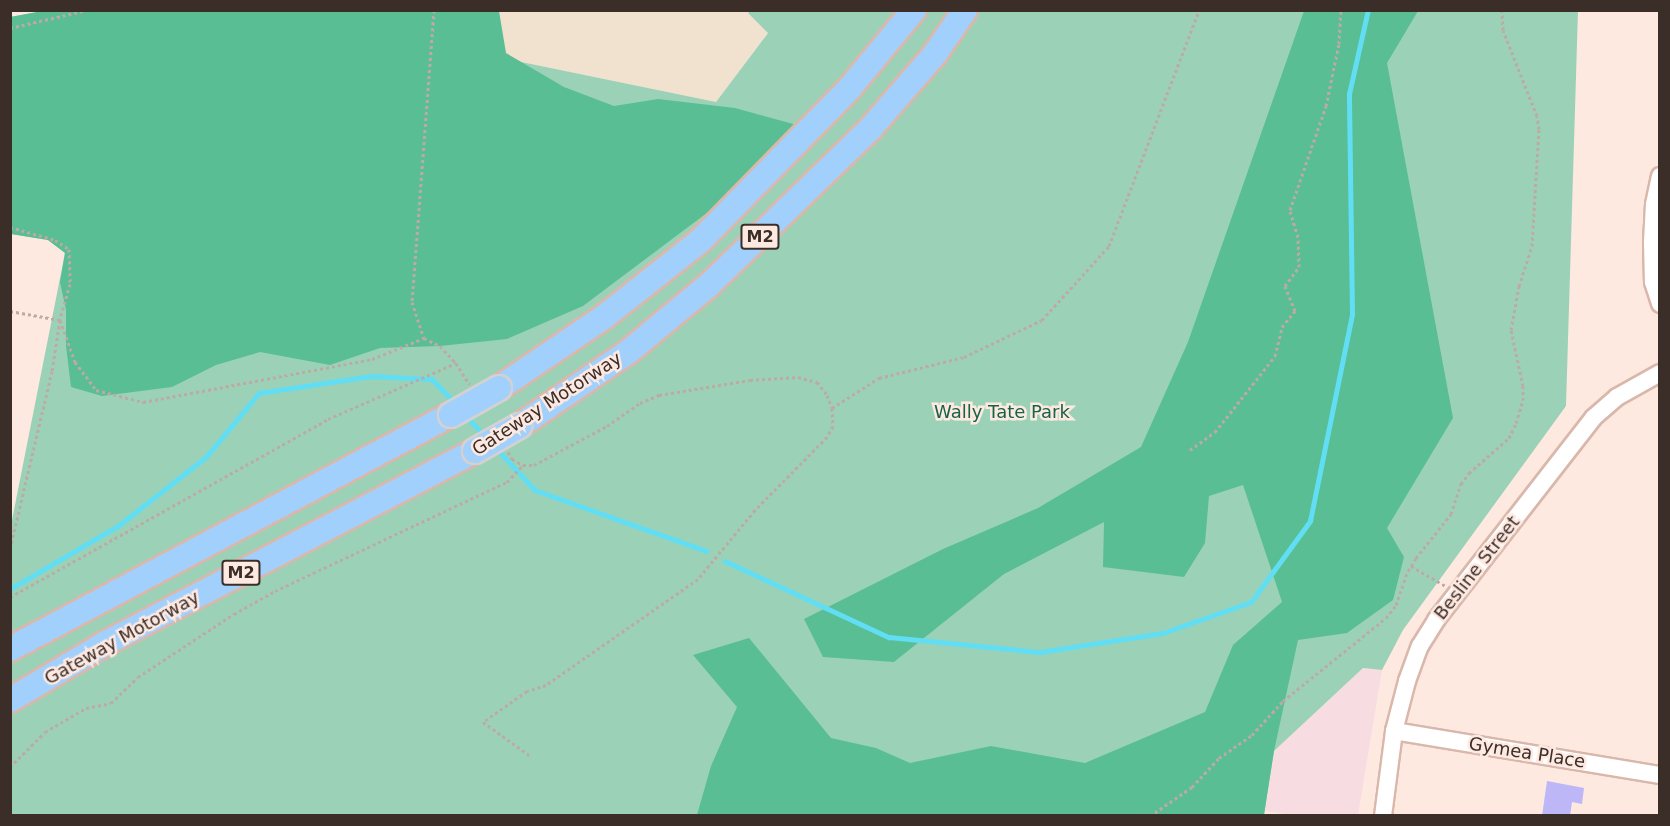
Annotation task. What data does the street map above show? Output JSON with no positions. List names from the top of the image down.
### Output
{
  "streets": {
    "highway": ["M2", "Gateway Motorway"],
    "street": ["Besline Street", "Gymea Place"]
  },
  "crossings": [
    ["Besline Street", "Gymea Place"]
  ],
  "parks": ["Wally Tate Park"]
}
